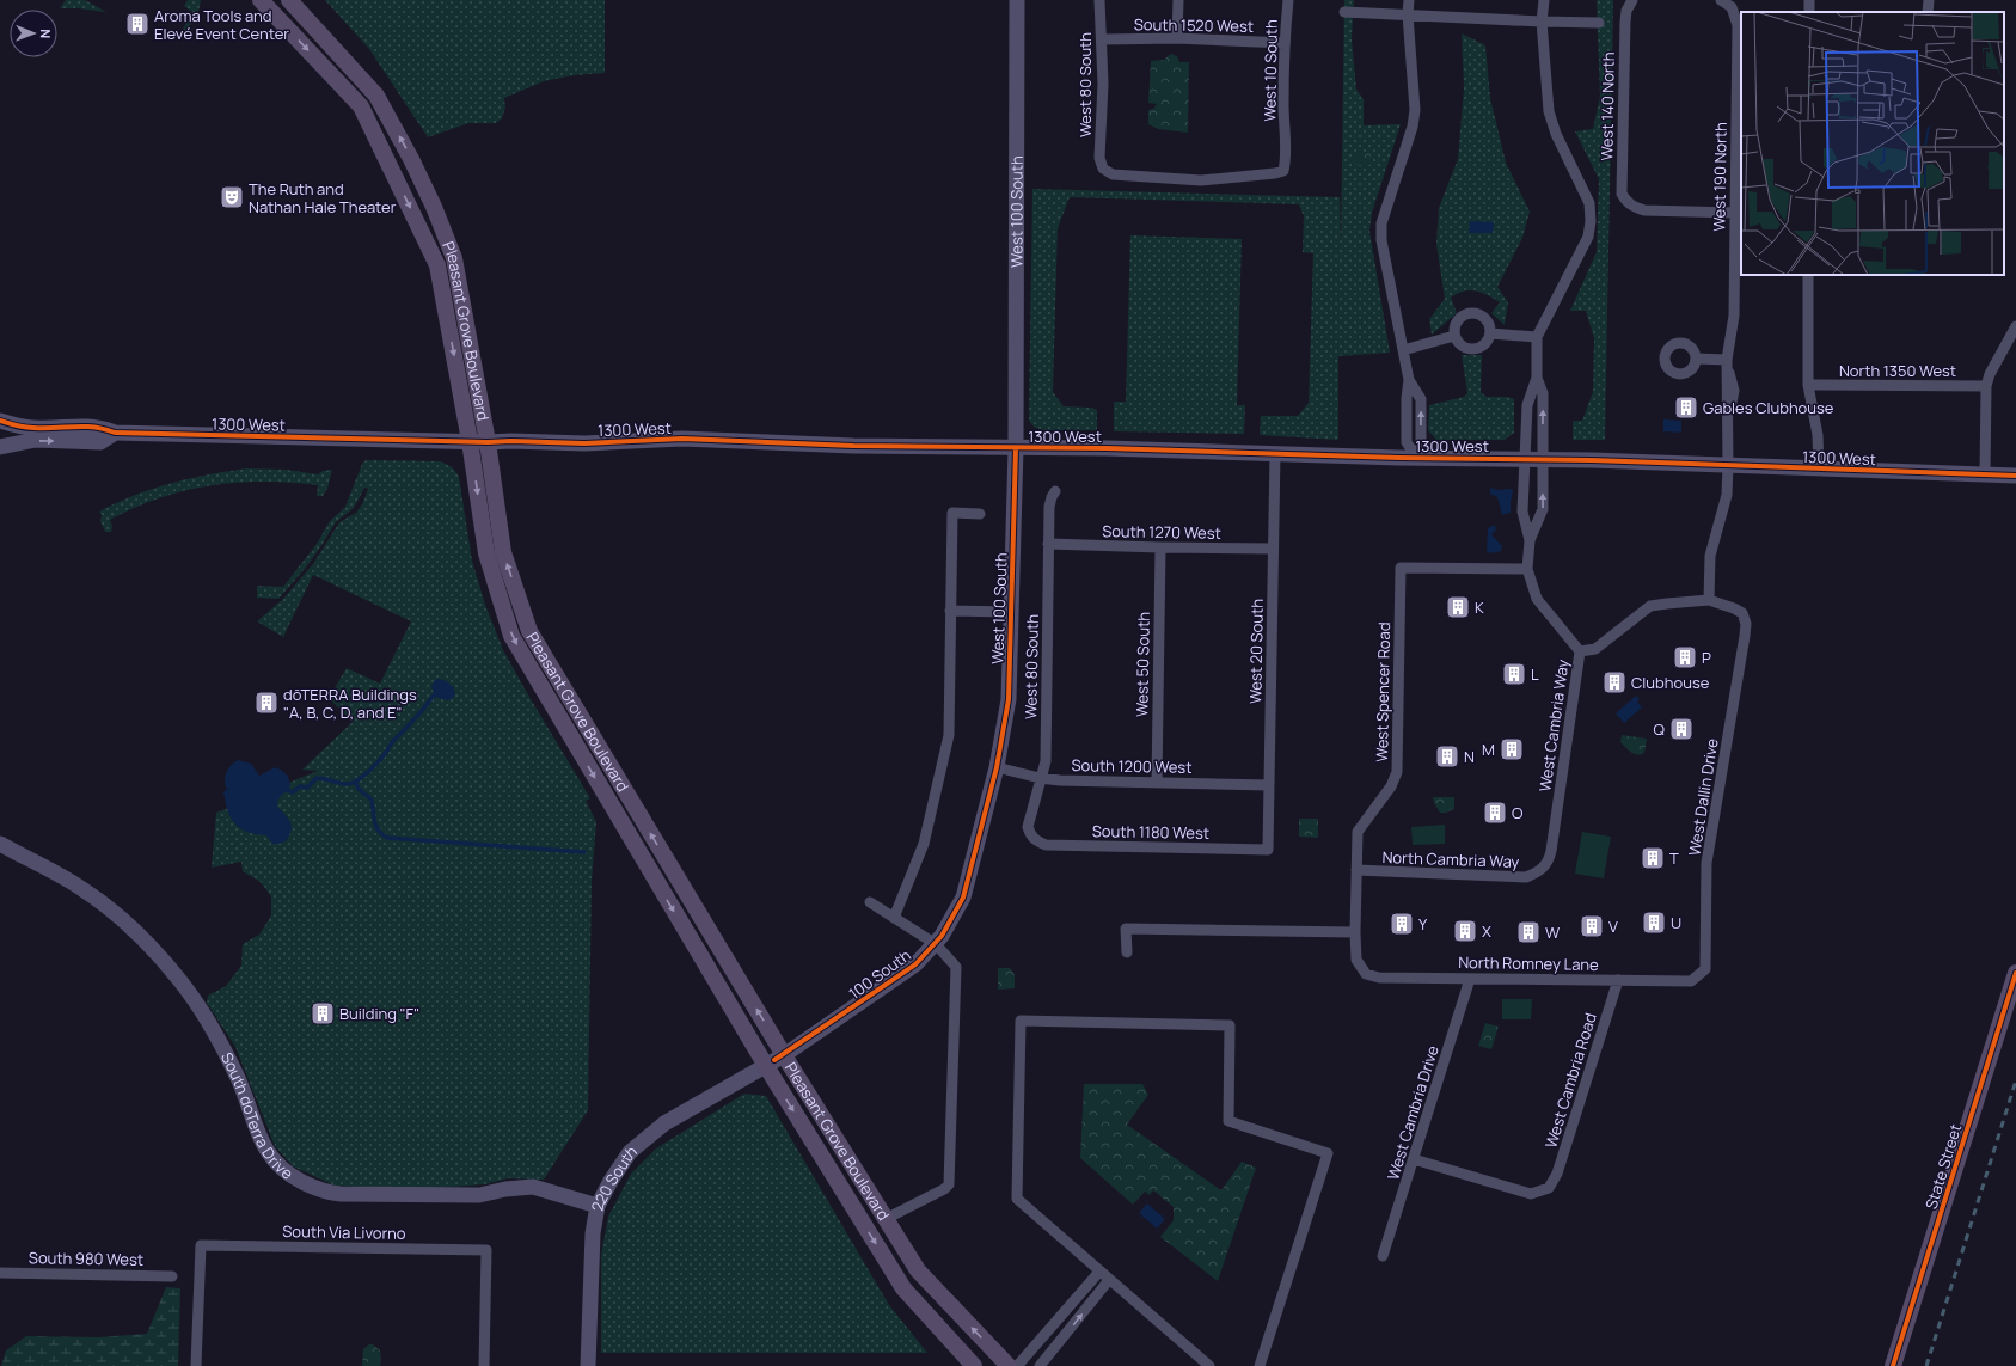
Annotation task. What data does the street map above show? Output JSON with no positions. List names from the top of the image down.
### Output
{
  "streets": {
    "main road": ["Pleasant Grove Boulevard", "State Street"],
    "street": [
      "South 1520 West",
      "West 10 South",
      "West 80 South",
      "West 140 North",
      "West 190 North",
      "West 100 South",
      "North 1350 West",
      "1300 West",
      "South 1270 West",
      "West 20 South",
      "West 50 South",
      "West Spencer Road",
      "West Cambria Way",
      "South 1200 West",
      "West Dallin Drive",
      "South 1180 West",
      "North Cambria Way",
      "North Romney Lane",
      "100 South",
      "West Cambria Road",
      "South doTerra Drive",
      "West Cambria Drive",
      "220 South",
      "South Via Livorno",
      "South 980 West"
    ]
  },
  "crossings": [
    ["South 1520 West", "West 10 South"],
    ["South 1520 West", "West 80 South"],
    ["West 10 South", "West 80 South"],
    ["West 80 South", "South 1270 West"],
    ["West 80 South", "South 1200 West"],
    ["West 80 South", "South 1180 West"],
    ["West 140 North", "West 190 North"],
    ["West 190 North", "1300 West"],
    ["West 100 South", "1300 West"],
    ["West 100 South", "South 1200 West"],
    ["West 100 South", "100 South"],
    ["Pleasant Grove Boulevard", "1300 West"],
    ["Pleasant Grove Boulevard", "100 South"],
    ["Pleasant Grove Boulevard", "220 South"],
    ["1300 West", "West 20 South"],
    ["1300 West", "West Cambria Way"],
    ["South 1270 West", "West 20 South"],
    ["South 1270 West", "West 50 South"],
    ["West 20 South", "South 1200 West"],
    ["West 20 South", "South 1180 West"],
    ["West 50 South", "South 1200 West"],
    ["West Spencer Road", "West Cambria Way"],
    ["West Spencer Road", "North Cambria Way"],
    ["West Spencer Road", "North Romney Lane"],
    ["West Cambria Way", "North Cambria Way"],
    ["South 1200 West", "100 South"],
    ["West Dallin Drive", "North Romney Lane"],
    ["North Romney Lane", "West Cambria Road"],
    ["North Romney Lane", "West Cambria Drive"],
    ["100 South", "220 South"],
    ["West Cambria Road", "West Cambria Drive"],
    ["South doTerra Drive", "220 South"]
  ],
  "places": {
    "building": [
      "Aroma Tools and Elevé Event Center",
      "Gables Clubhouse",
      "K",
      "P",
      "L",
      "Clubhouse",
      "dōTERRA Buildings \"A, B, C, D, and E\"",
      "Q",
      "M",
      "N",
      "O",
      "T",
      "U",
      "Y",
      "V",
      "X",
      "W",
      "Building \"F\""
    ],
    "theatre": ["The Ruth and Nathan Hale Theater"]
  },
  "north": "right"
}
